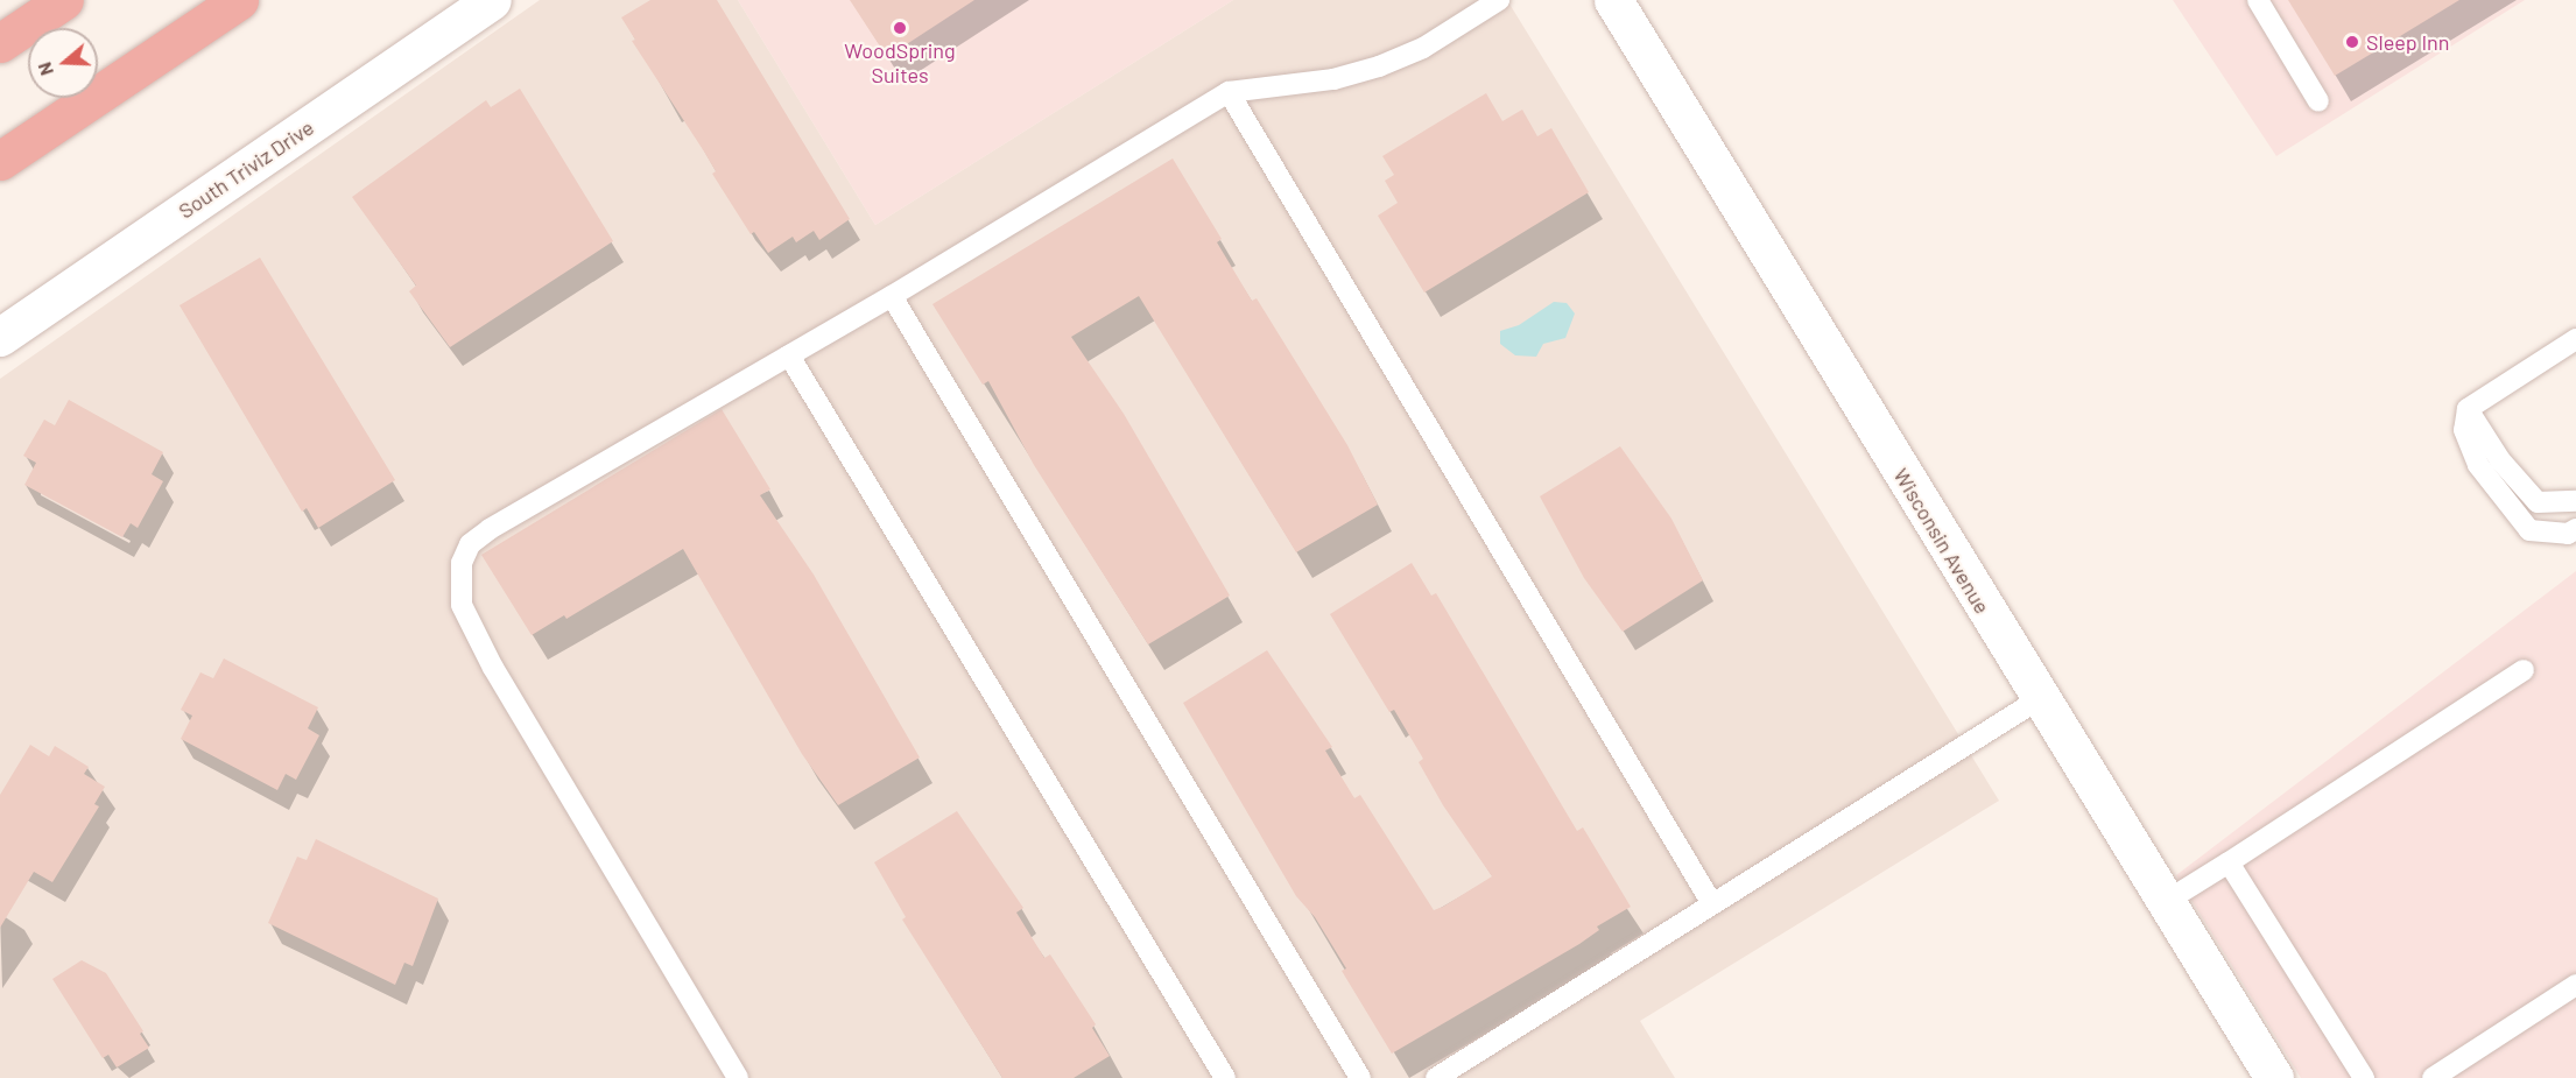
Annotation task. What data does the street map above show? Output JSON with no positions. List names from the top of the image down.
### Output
{
  "streets": {
    "street": ["South Triviz Drive", "Wisconsin Avenue"]
  },
  "places": ["WoodSpring Suites", "Sleep Inn"],
  "north": "left"
}
